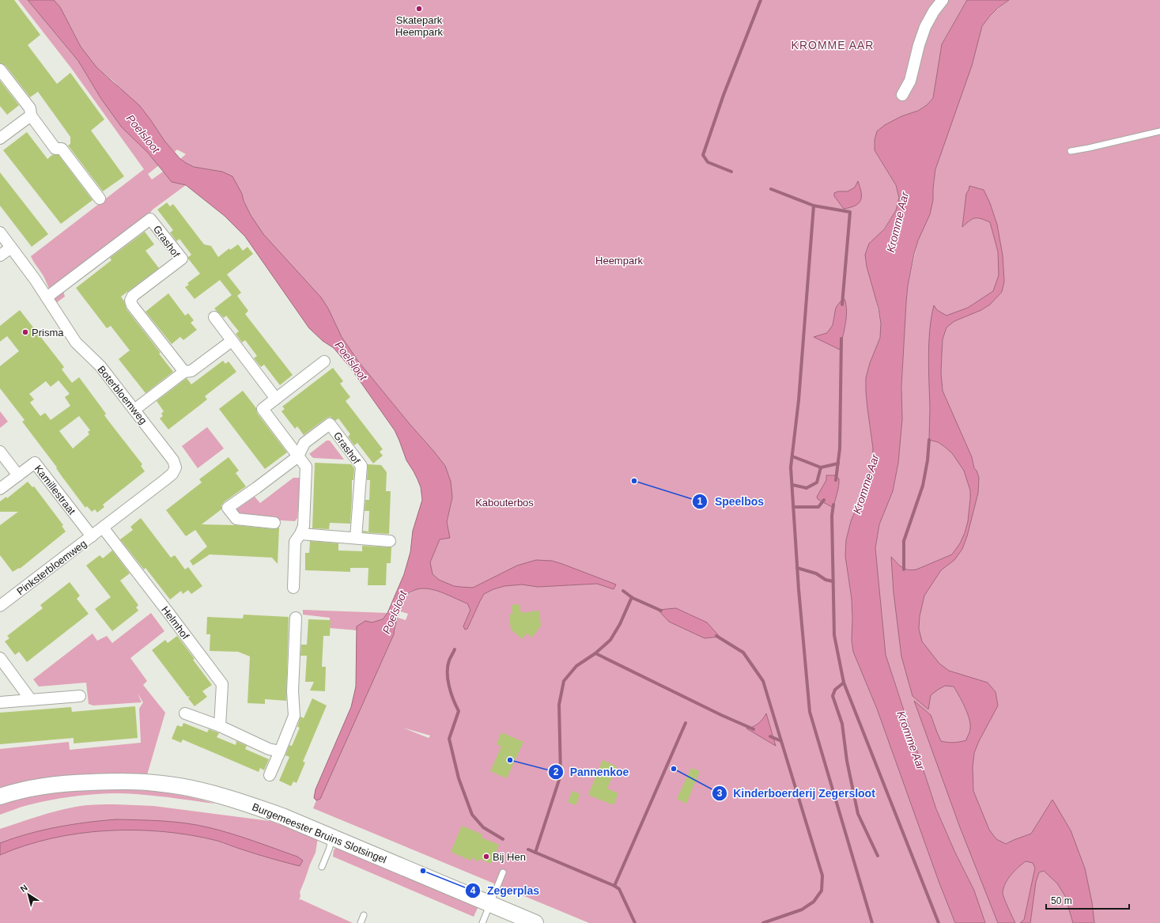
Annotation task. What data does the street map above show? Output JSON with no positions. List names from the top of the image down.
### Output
{
  "streets": {
    "street": [
      "Grashof",
      "Boterbloemweg",
      "Kamillestraat",
      "Pinksterbloemweg",
      "Helmhof",
      "Burgemeester Bruins Slotsingel"
    ]
  },
  "crossings": [
    ["Grashof", "Boterbloemweg"],
    ["Boterbloemweg", "Pinksterbloemweg"],
    ["Boterbloemweg", "Helmhof"],
    ["Kamillestraat", "Pinksterbloemweg"],
    ["Pinksterbloemweg", "Helmhof"]
  ],
  "districts": ["KROMME AAR"],
  "water": ["Poelsloot", "Kromme Aar"],
  "parks": ["Heempark", "Kabouterbos"],
  "places": [
    "Skatepark Heempark",
    "Prisma",
    "Speelbos",
    "Pannenkoe",
    "Kinderboerderij Zegersloot",
    "Bij Hen",
    "Zegerplas"
  ],
  "scale_bar": "50 m",
  "north": "top left"
}
